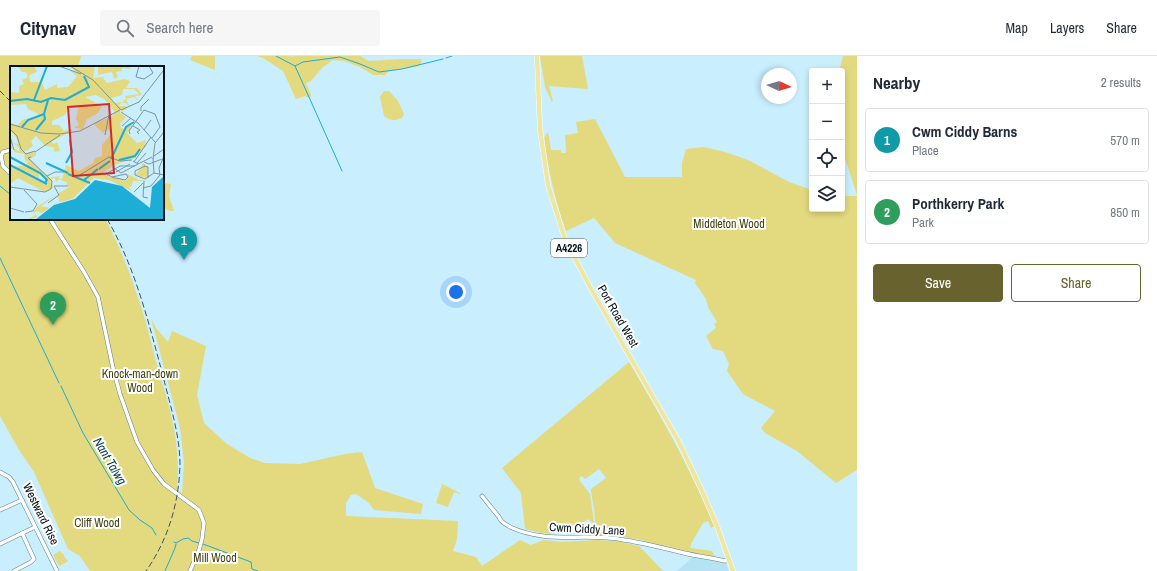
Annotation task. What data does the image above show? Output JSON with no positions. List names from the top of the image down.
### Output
{
  "streets": {
    "main road": ["A4226", "Port Road West"],
    "street": ["Westward Rise", "Cwm Ciddy Lane"]
  },
  "crossings": [
    ["Port Road West", "Cwm Ciddy Lane"]
  ],
  "water": ["Nant Talwg"],
  "parks": [
    "Middleton Wood",
    "Knock-man-down Wood",
    "Cliff Wood",
    "Mill Wood"
  ],
  "north": "right",
  "page": {
    "header": "Citynav",
    "search": "Search here",
    "nav": ["Map", "Layers", "Share"],
    "heading": ["Nearby", "2 results"],
    "map_buttons": ["+", "−"],
    "list": [
      {
        "mark": "1",
        "name": "Cwm Ciddy Barns",
        "note": "Place",
        "value": "570 m"
      },
      {
        "mark": "2",
        "name": "Porthkerry Park",
        "note": "Park",
        "value": "850 m"
      }
    ],
    "pins": ["1", "2"],
    "buttons": ["Save", "Share"]
  }
}
